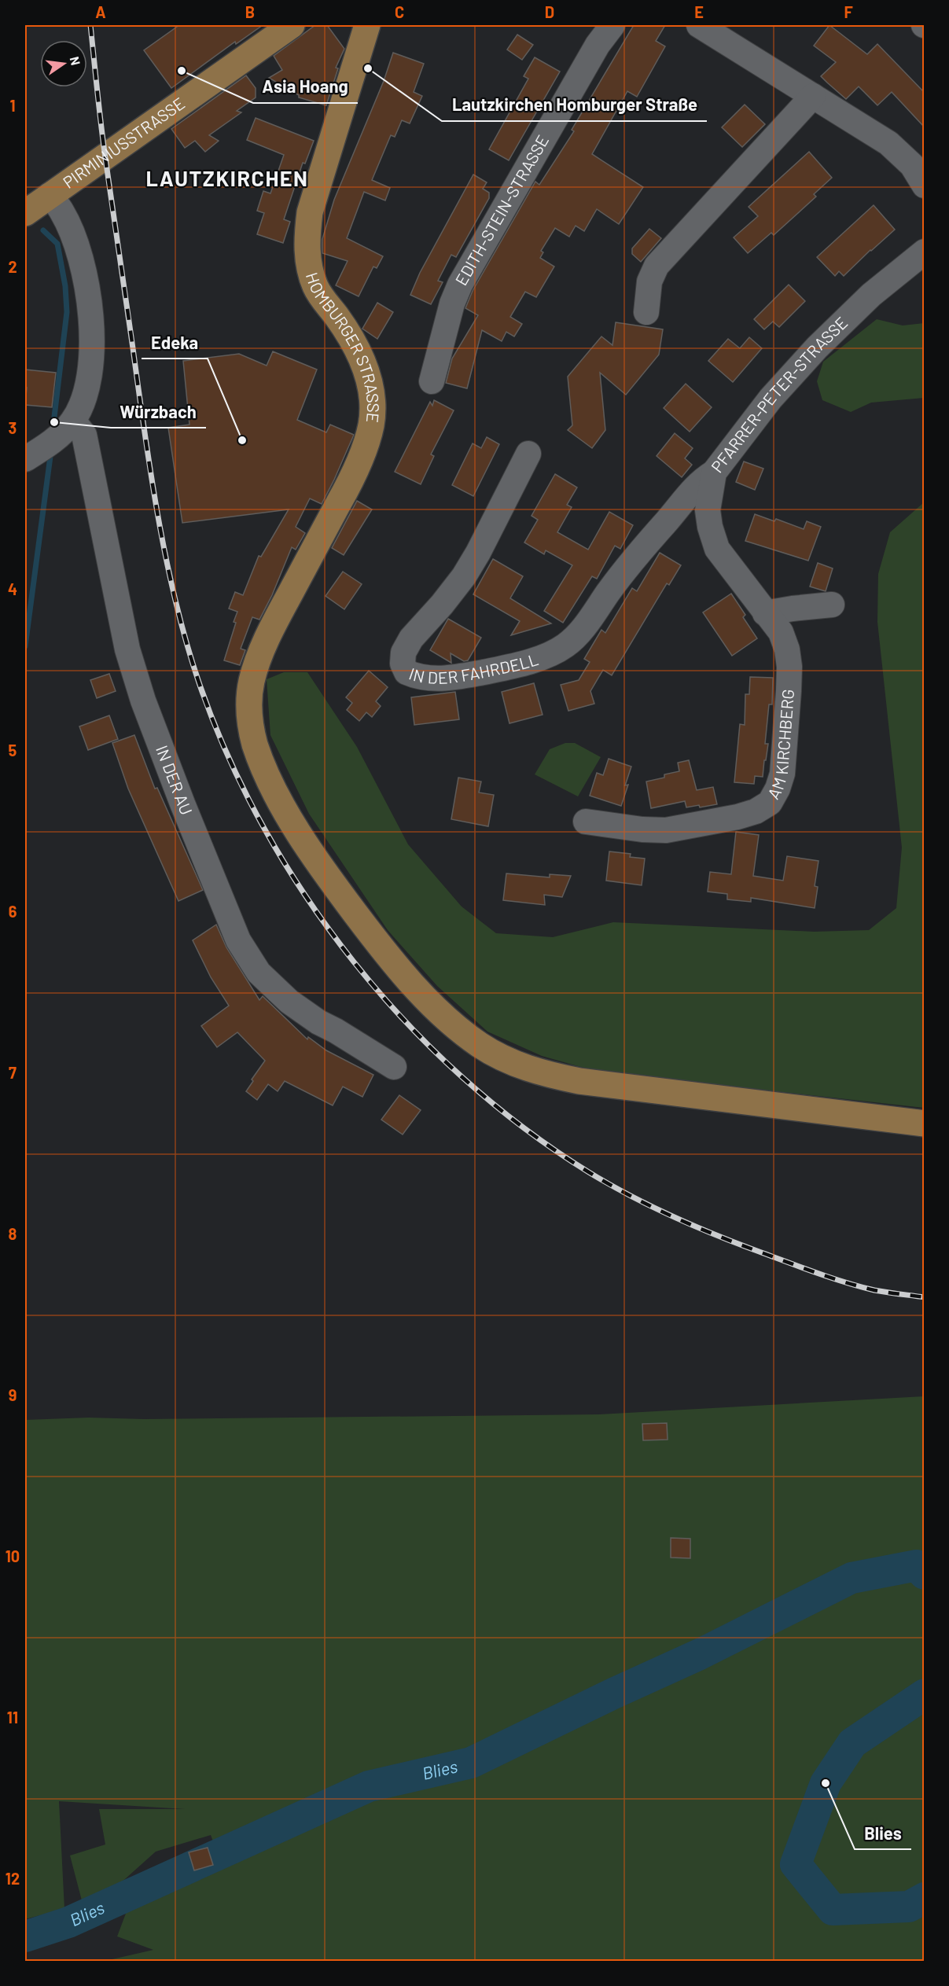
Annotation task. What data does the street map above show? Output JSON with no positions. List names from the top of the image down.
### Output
{
  "streets": {
    "main road": ["PIRMINIUSSTRASSE", "HOMBURGER STRASSE"],
    "street": [
      "EDITH-STEIN-STRASSE",
      "PFARRER-PETER-STRASSE",
      "IN DER FAHRDELL",
      "AM KIRCHBERG",
      "IN DER AU"
    ]
  },
  "crossings": [
    ["PFARRER-PETER-STRASSE", "IN DER FAHRDELL"],
    ["PFARRER-PETER-STRASSE", "AM KIRCHBERG"]
  ],
  "districts": ["LAUTZKIRCHEN"],
  "water": ["Blies"],
  "places": [
    "Lautzkirchen Homburger Straße",
    "Asia Hoang",
    "Würzbach",
    "Edeka",
    "Blies"
  ],
  "north": "right",
  "grid": {
    "columns": [
      "A",
      "B",
      "C",
      "D",
      "E",
      "F"
    ],
    "rows": [
      "1",
      "2",
      "3",
      "4",
      "5",
      "6",
      "7",
      "8",
      "9",
      "10",
      "11",
      "12"
    ]
  }
}
